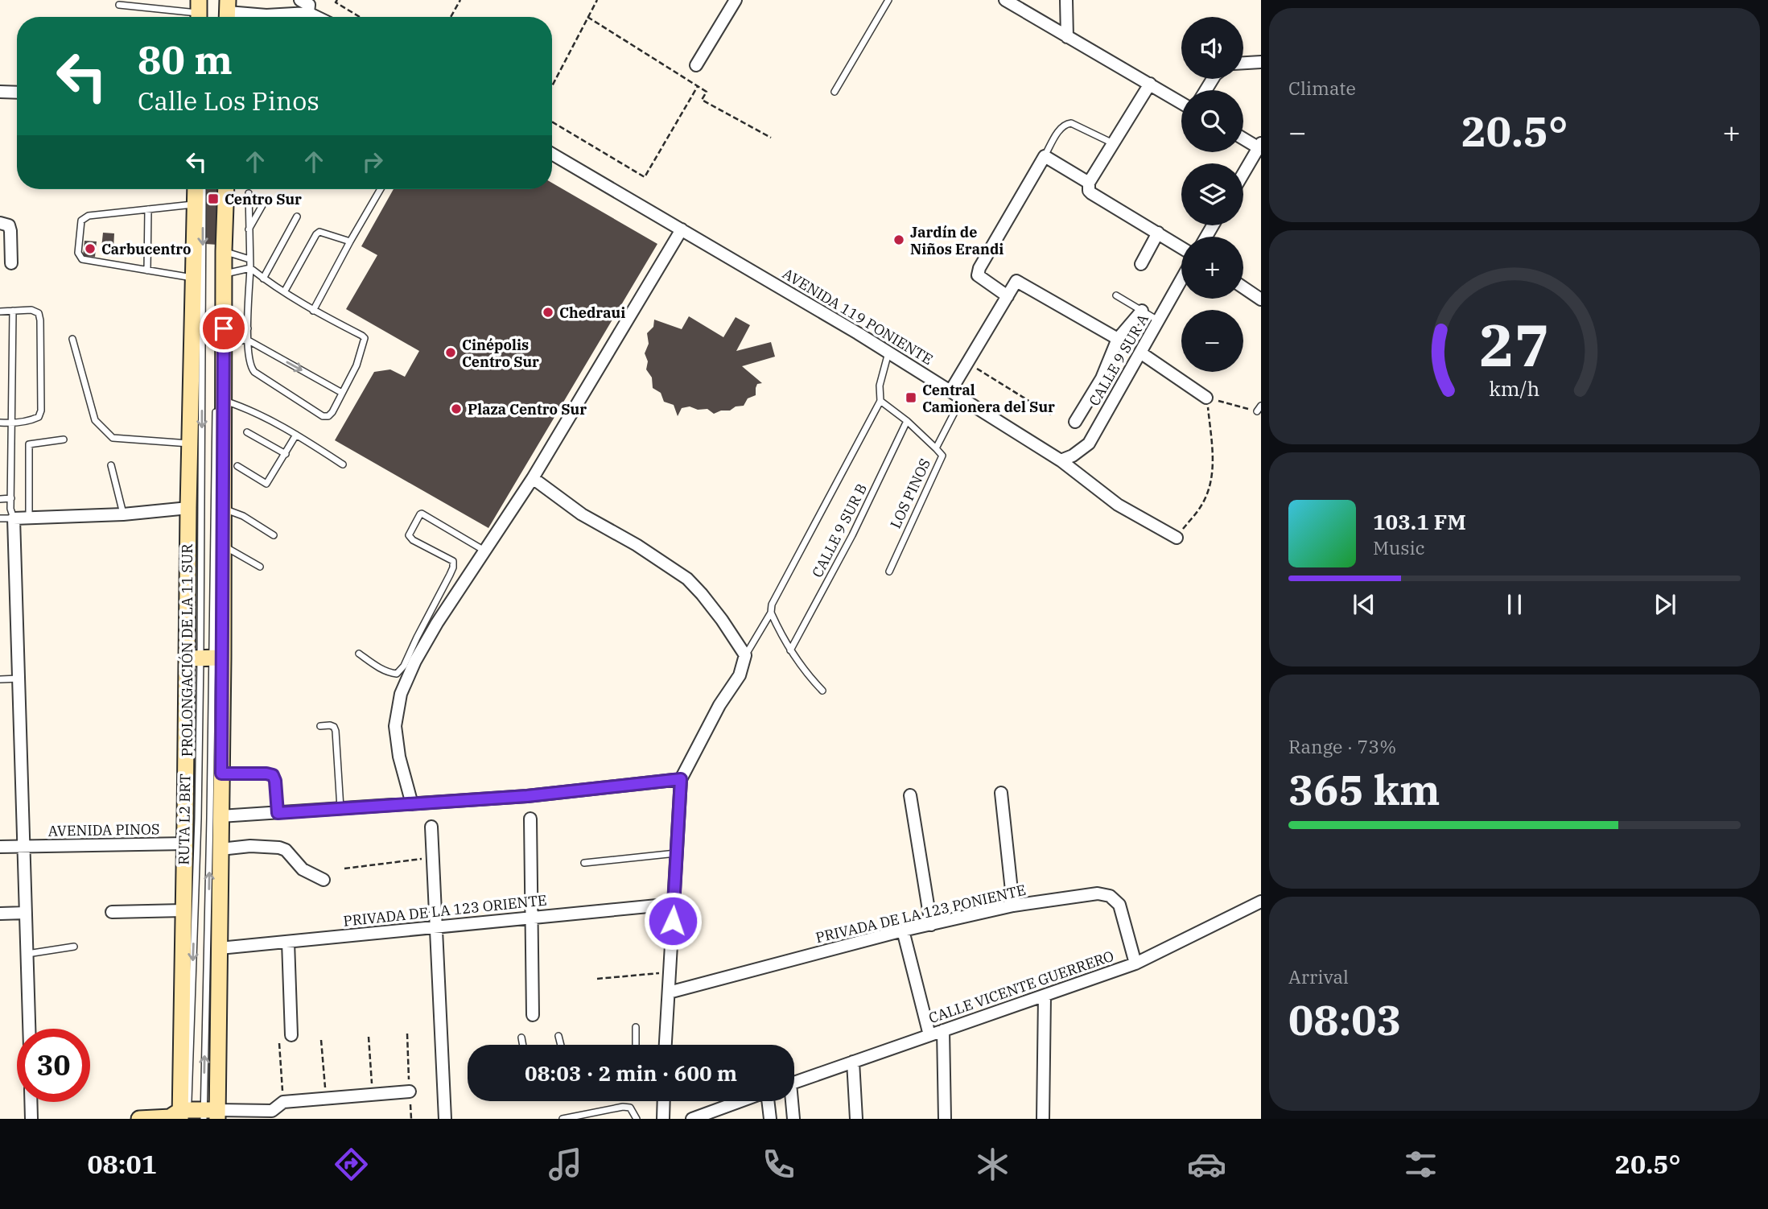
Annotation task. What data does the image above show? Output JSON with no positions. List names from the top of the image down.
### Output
{
  "streets": {
    "main road": ["PROLONGACIÓN DE LA 11 SUR"],
    "street": [
      "AVENIDA 119 PONIENTE",
      "CALLE 9 SUR A",
      "AVENIDA PINOS",
      "PRIVADA DE LA 123 ORIENTE",
      "PRIVADA DE LA 123 PONIENTE",
      "CALLE VICENTE GUERRERO"
    ],
    "lane": ["LOS PINOS", "CALLE 9 SUR B", "RUTA L2 BRT"]
  },
  "crossings": [
    ["AVENIDA 119 PONIENTE", "CALLE 9 SUR A"],
    ["AVENIDA 119 PONIENTE", "LOS PINOS"],
    ["PROLONGACIÓN DE LA 11 SUR", "RUTA L2 BRT"],
    ["PROLONGACIÓN DE LA 11 SUR", "AVENIDA PINOS"],
    ["PROLONGACIÓN DE LA 11 SUR", "PRIVADA DE LA 123 ORIENTE"],
    ["PRIVADA DE LA 123 PONIENTE", "CALLE VICENTE GUERRERO"]
  ],
  "places": {
    "transit": ["Centro Sur", "Central Camionera del Sur"],
    "other": [
      "Jardín de Niños Erandi",
      "Carbucentro",
      "Chedraui",
      "Cinépolis Centro Sur",
      "Plaza Centro Sur"
    ]
  },
  "page": {
    "tile": [
      "Climate",
      ["Range · 73%", "365 km"],
      ["Arrival", "08:03"]
    ],
    "map_buttons": ["+", "−"],
    "turn": ["80 m", "Calle Los Pinos"],
    "heat": ["−", "20.5°", "+"],
    "song": ["103.1 FM", "Music"],
    "limit": "30",
    "trip": "08:03 · 2 min · 600 m",
    "tabs": ["08:01", "20.5°"],
    "gauge": ["27", "km/h"]
  }
}
